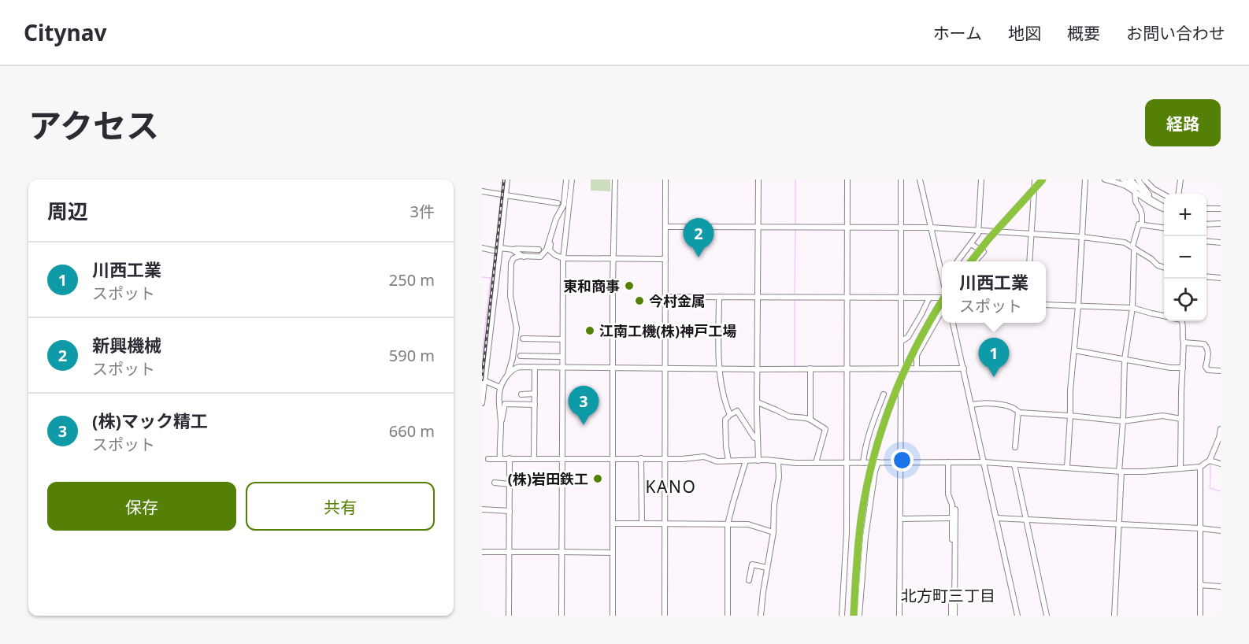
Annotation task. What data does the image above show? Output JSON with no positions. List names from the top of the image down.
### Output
{
  "districts": ["KANO", "北方町三丁目"],
  "places": [
    "東和商事",
    "今村金属",
    "江南工機(株)神戸工場",
    "(株)岩田鉄工"
  ],
  "page": {
    "header": "Citynav",
    "nav": [
      "ホーム",
      "地図",
      "概要",
      "お問い合わせ"
    ],
    "title": "アクセス",
    "buttons": [
      "経路",
      ["保存", "共有"]
    ],
    "heading": ["周辺", "3件"],
    "map_buttons": ["+", "−"],
    "pins": ["2", "1", "3"],
    "list": [
      {
        "mark": "1",
        "name": "川西工業",
        "note": "スポット",
        "value": "250 m"
      },
      {
        "mark": "2",
        "name": "新興機械",
        "note": "スポット",
        "value": "590 m"
      },
      {
        "mark": "3",
        "name": "(株)マック精工",
        "note": "スポット",
        "value": "660 m"
      }
    ],
    "popup": ["川西工業", "スポット"]
  }
}
